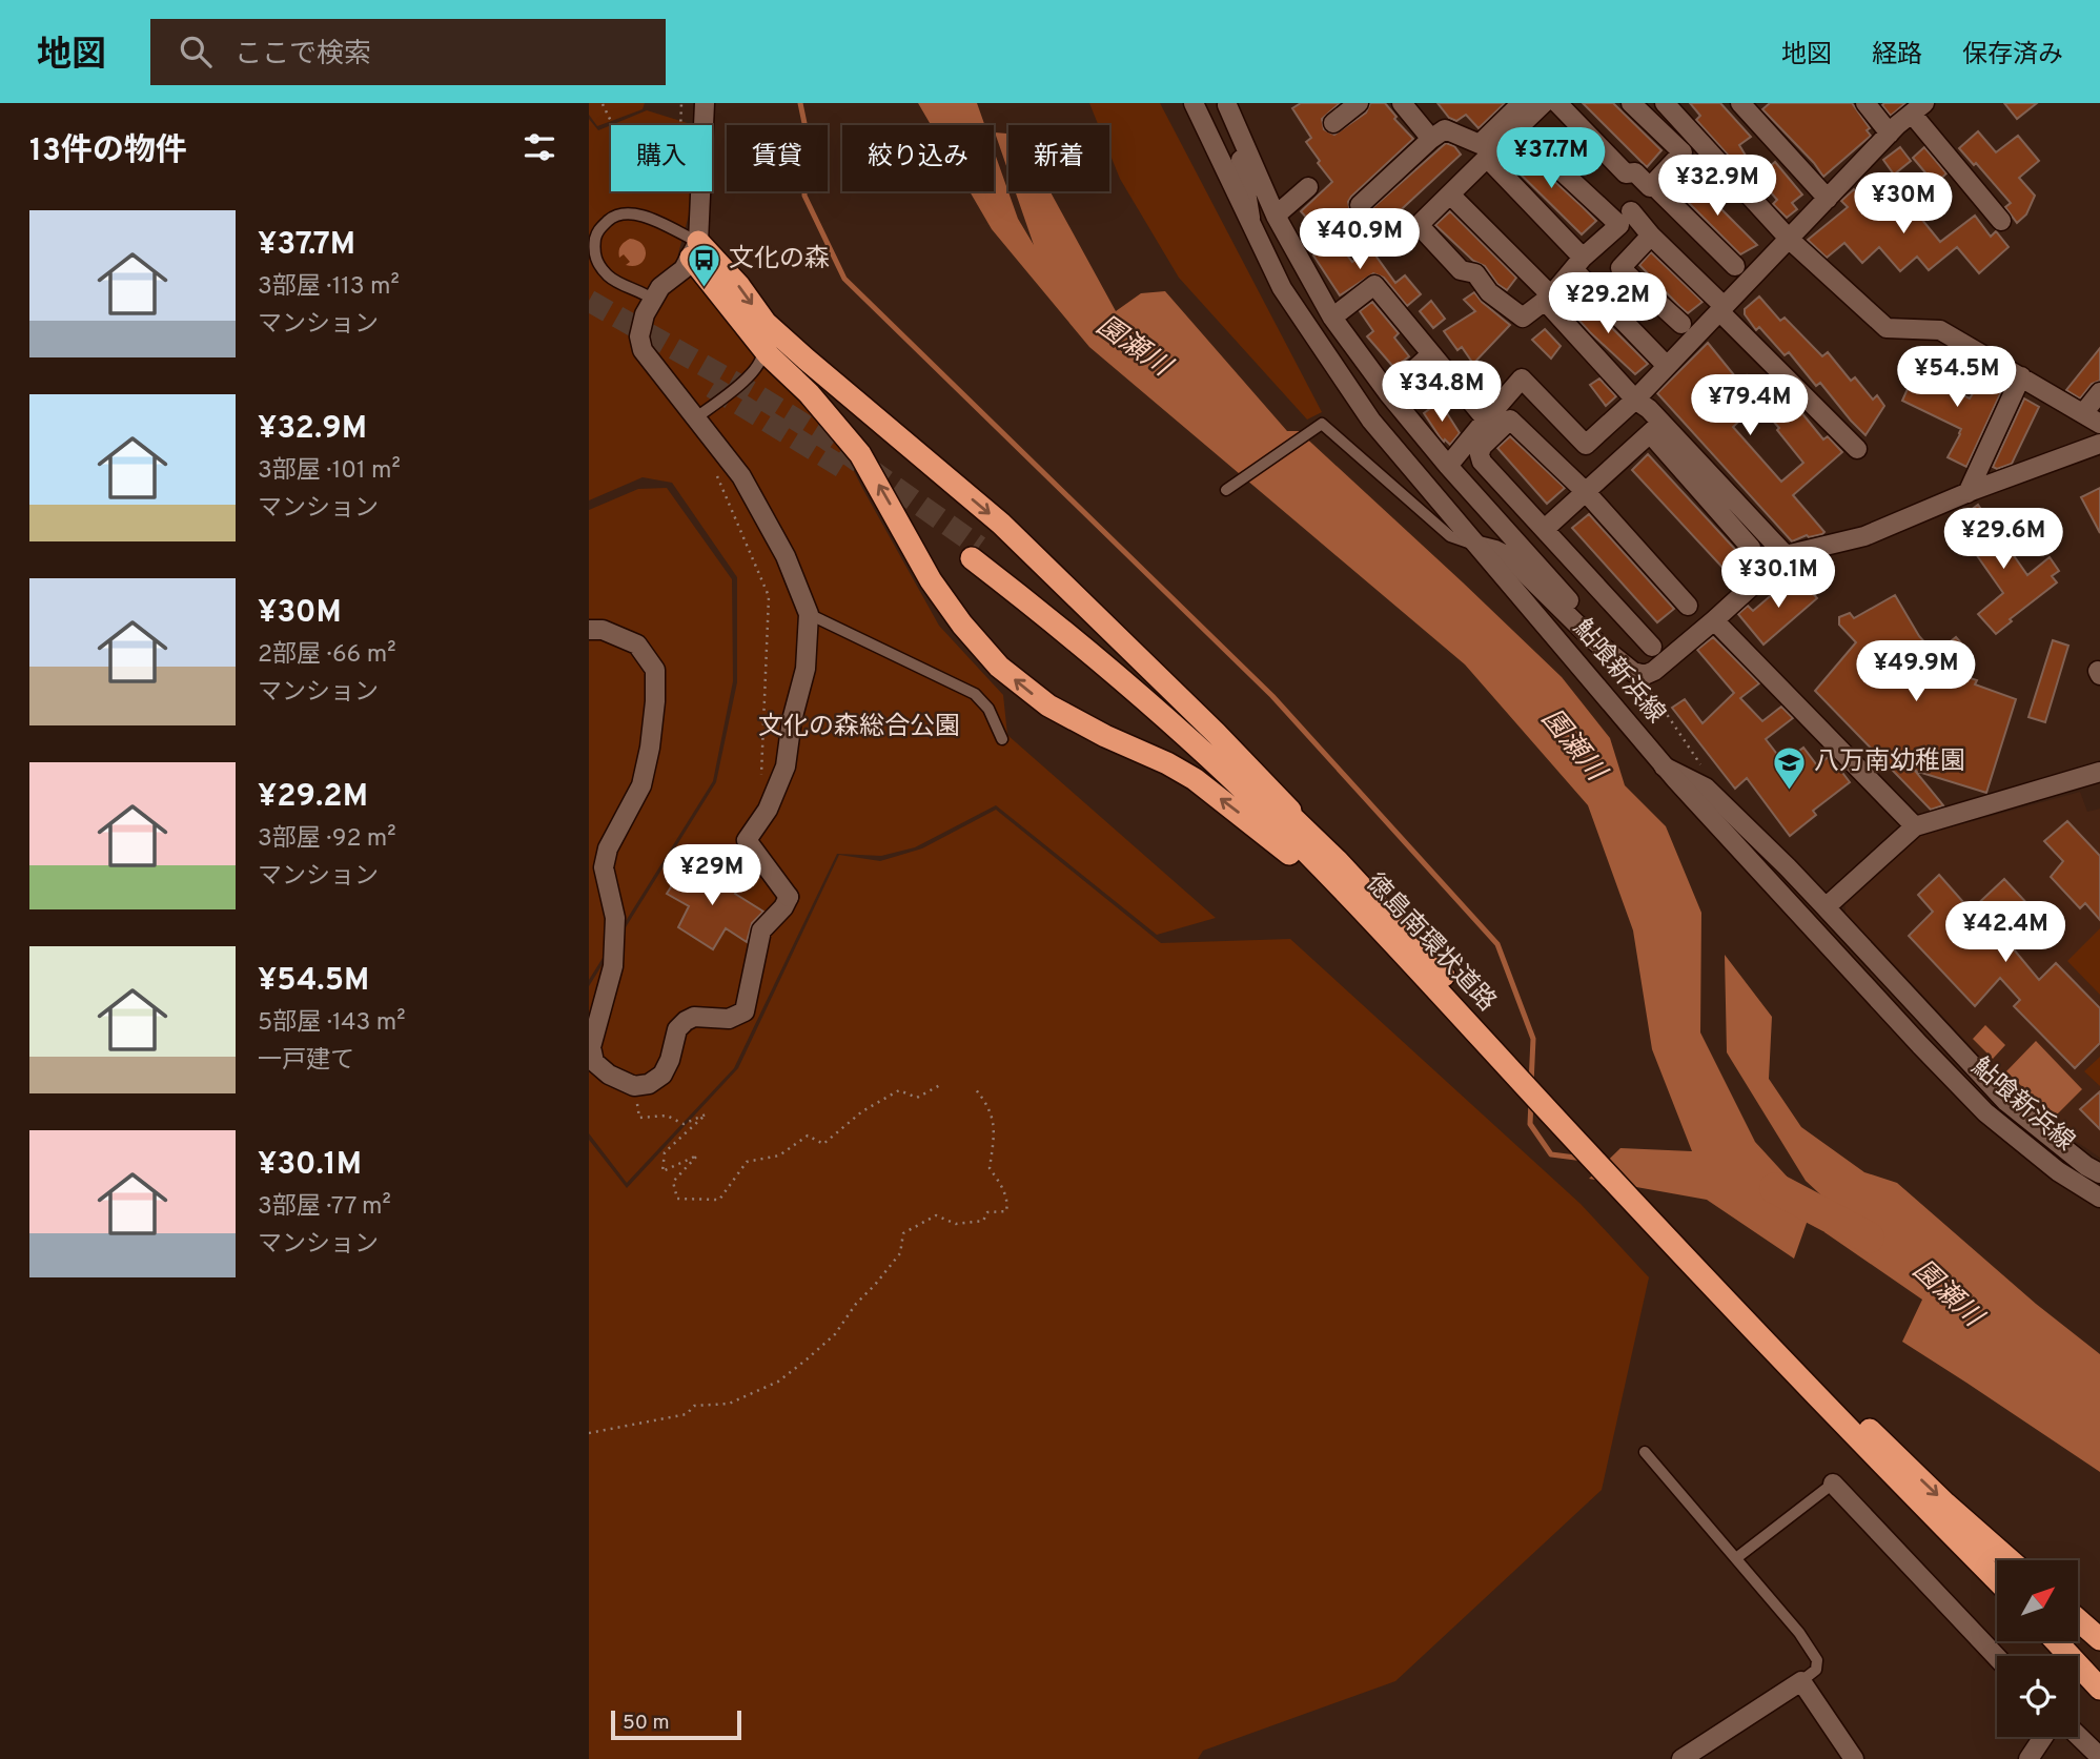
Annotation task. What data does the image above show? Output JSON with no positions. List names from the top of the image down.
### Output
{
  "streets": {
    "highway": ["徳島南環状道路"],
    "street": ["鮎喰新浜線"]
  },
  "water": ["園瀬川"],
  "parks": ["文化の森総合公園"],
  "places": {
    "bus stop": ["文化の森"],
    "school or university": ["八万南幼稚園"]
  },
  "scale_bar": "50 m",
  "north": "top right",
  "page": {
    "header": "地図",
    "search": "ここで検索",
    "nav": ["地図", "経路", "保存済み"],
    "heading": "13件の物件",
    "chip": [
      "購入",
      "賃貸",
      "絞り込み",
      "新着"
    ],
    "price": [
      "¥37.7M",
      "¥32.9M",
      "¥30M",
      "¥40.9M",
      "¥29.2M",
      "¥54.5M",
      "¥34.8M",
      "¥79.4M",
      "¥29.6M",
      "¥30.1M",
      "¥49.9M",
      "¥29M",
      "¥42.4M"
    ],
    "list": [
      {
        "name": "¥37.7M",
        "note": "3部屋 · 113 m² · マンション"
      },
      {
        "name": "¥32.9M",
        "note": "3部屋 · 101 m² · マンション"
      },
      {
        "name": "¥30M",
        "note": "2部屋 · 66 m² · マンション"
      },
      {
        "name": "¥29.2M",
        "note": "3部屋 · 92 m² · マンション"
      },
      {
        "name": "¥54.5M",
        "note": "5部屋 · 143 m² · 一戸建て"
      },
      {
        "name": "¥30.1M",
        "note": "3部屋 · 77 m² · マンション"
      }
    ],
    "scale": "50 m"
  }
}
